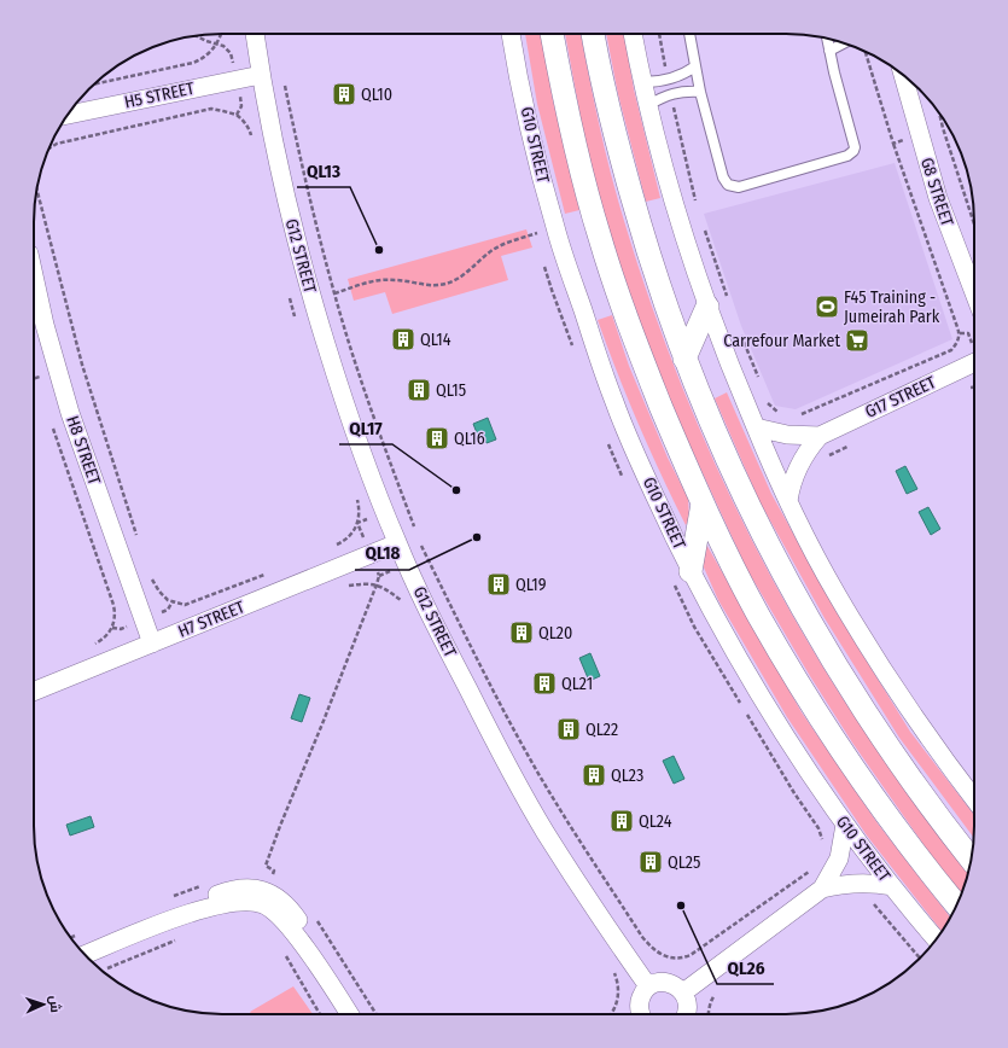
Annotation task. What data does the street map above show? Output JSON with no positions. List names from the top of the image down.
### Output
{
  "streets": {
    "street": [
      "H5 STREET",
      "G10 STREET",
      "G8 STREET",
      "G12 STREET",
      "G17 STREET",
      "H8 STREET",
      "H7 STREET"
    ]
  },
  "crossings": [
    ["H5 STREET", "G12 STREET"],
    ["G12 STREET", "H7 STREET"],
    ["H8 STREET", "H7 STREET"]
  ],
  "places": {
    "building": [
      "QL10",
      "QL14",
      "QL15",
      "QL16",
      "QL19",
      "QL20",
      "QL21",
      "QL22",
      "QL23",
      "QL24",
      "QL25"
    ],
    "other": [
      "QL13",
      "QL17",
      "QL18",
      "QL26"
    ],
    "sports": ["F45 Training - Jumeirah Park"],
    "supermarket": ["Carrefour Market"]
  },
  "north": "right"
}
